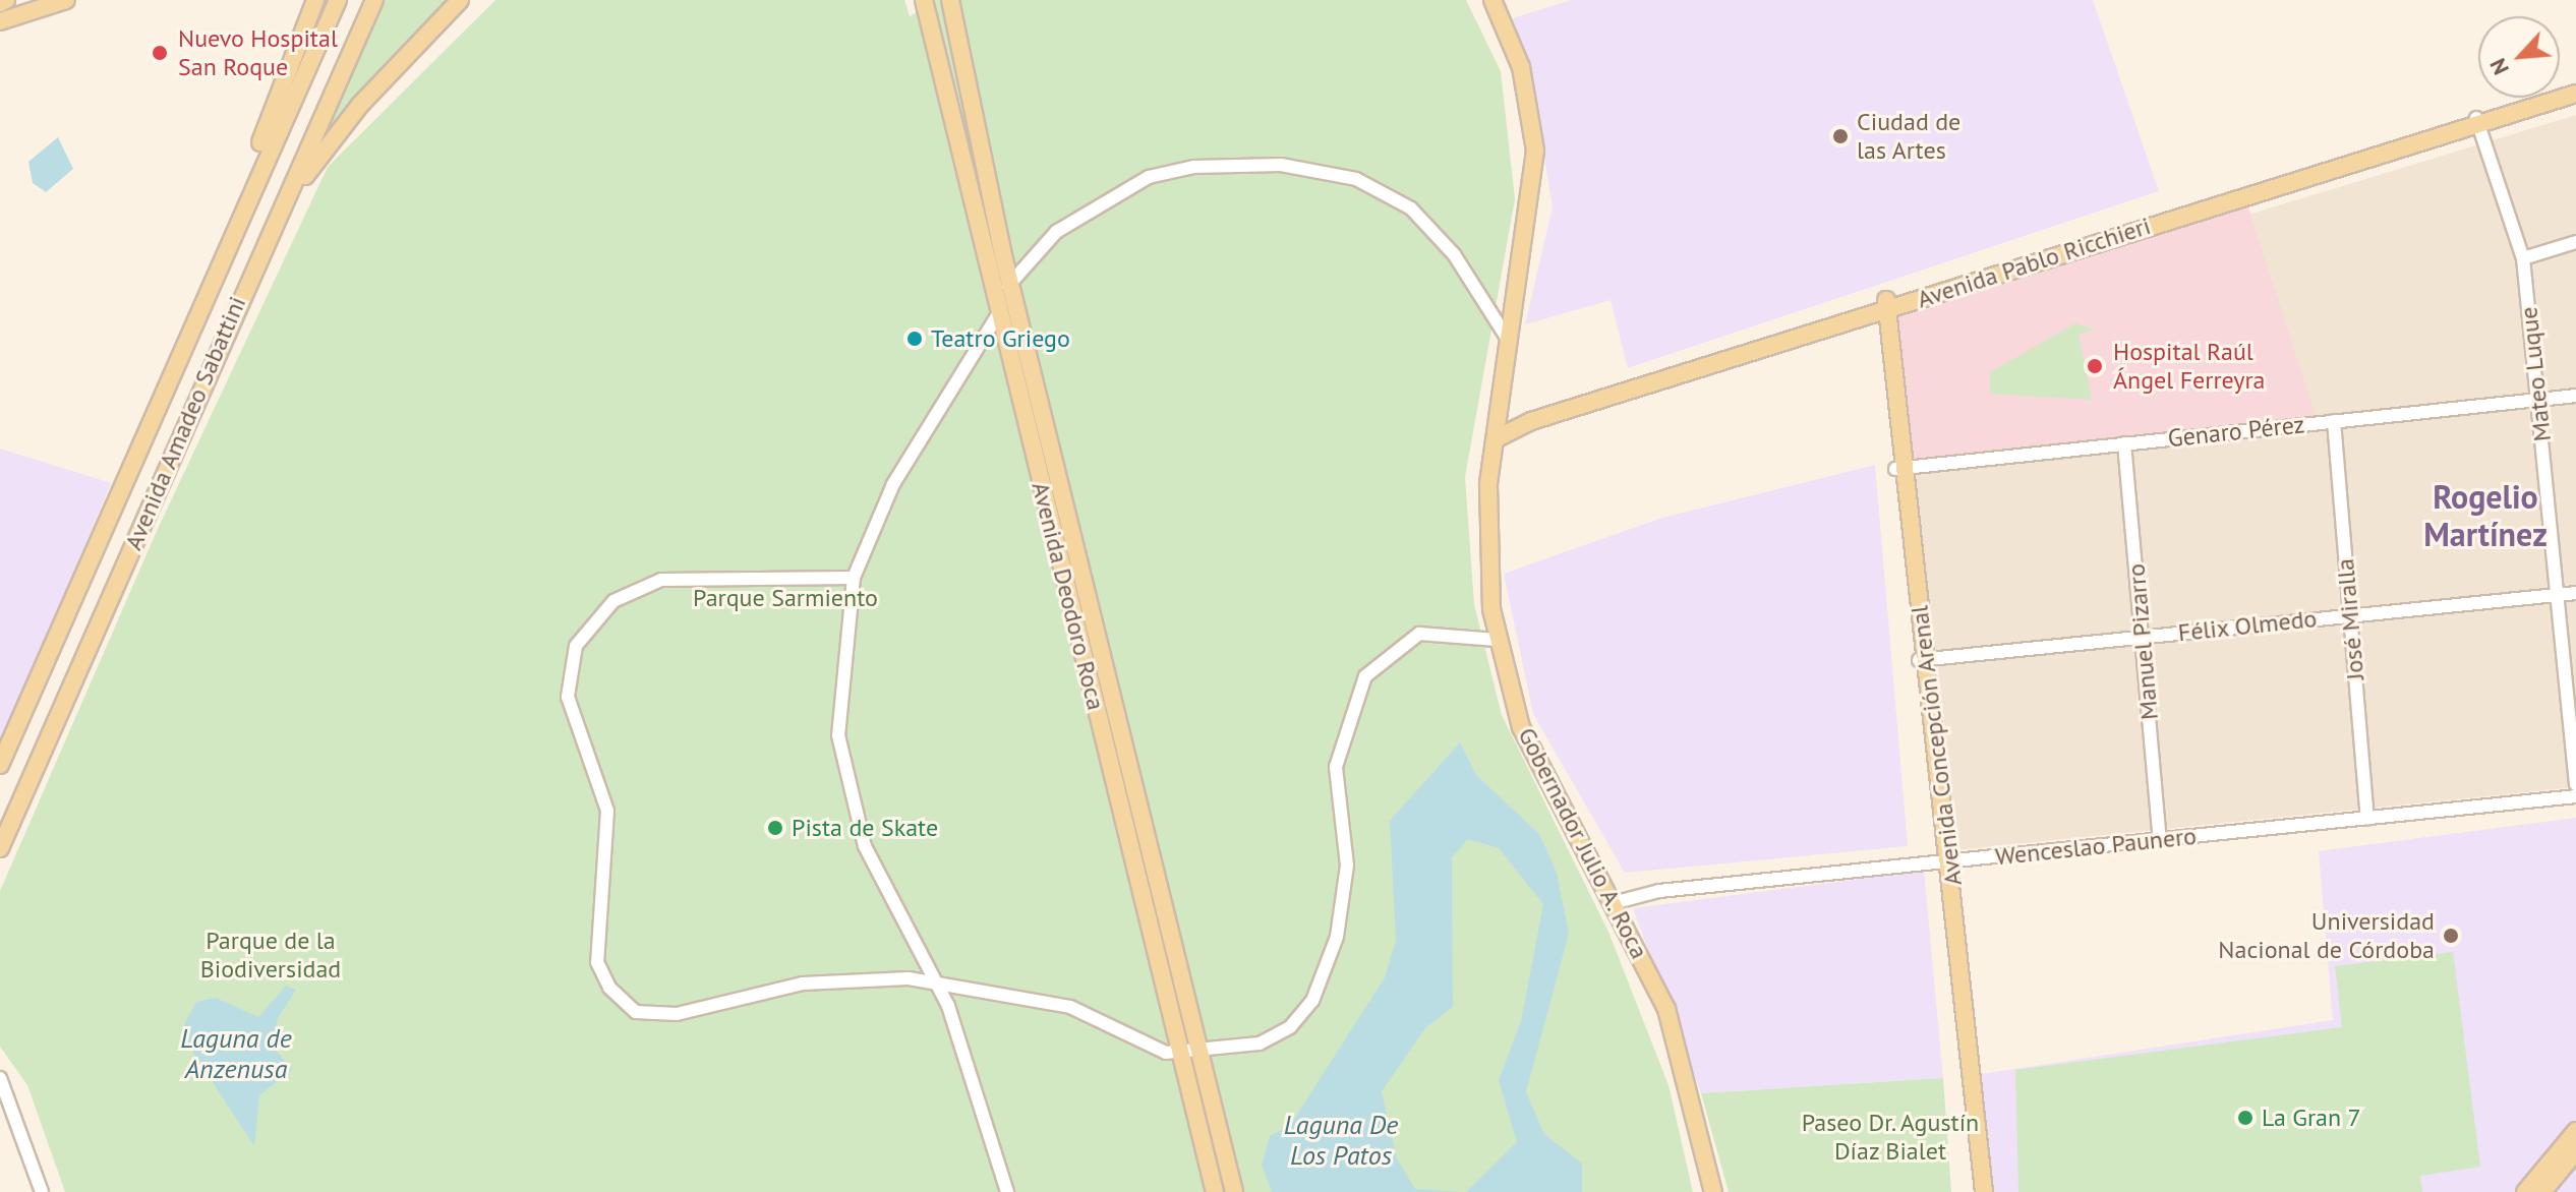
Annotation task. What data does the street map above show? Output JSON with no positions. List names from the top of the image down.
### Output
{
  "streets": {
    "main road": [
      "Avenida Pablo Ricchieri",
      "Avenida Amadeo Sabattini",
      "Avenida Deodoro Roca",
      "Avenida Concepción Arenal",
      "Gobernador Julio A. Roca"
    ],
    "street": [
      "Mateo Luque",
      "Genaro Pérez",
      "José Miralla",
      "Félix Olmedo",
      "Manuel Pizarro",
      "Wenceslao Paunero"
    ]
  },
  "crossings": [
    ["Avenida Pablo Ricchieri", "Mateo Luque"],
    ["Avenida Pablo Ricchieri", "Avenida Concepción Arenal"],
    ["Avenida Pablo Ricchieri", "Gobernador Julio A. Roca"],
    ["Mateo Luque", "Genaro Pérez"],
    ["Mateo Luque", "Félix Olmedo"],
    ["Genaro Pérez", "José Miralla"],
    ["Genaro Pérez", "Manuel Pizarro"],
    ["Genaro Pérez", "Avenida Concepción Arenal"],
    ["José Miralla", "Félix Olmedo"],
    ["José Miralla", "Wenceslao Paunero"],
    ["Félix Olmedo", "Manuel Pizarro"],
    ["Félix Olmedo", "Avenida Concepción Arenal"],
    ["Manuel Pizarro", "Wenceslao Paunero"],
    ["Avenida Concepción Arenal", "Wenceslao Paunero"],
    ["Gobernador Julio A. Roca", "Wenceslao Paunero"]
  ],
  "districts": ["Rogelio Martínez"],
  "water": ["Laguna de Anzenusa", "Laguna De Los Patos"],
  "parks": ["Parque Sarmiento", "Parque de la Biodiversidad", "Paseo Dr. Agustín Díaz Bialet"],
  "places": [
    "Nuevo Hospital San Roque",
    "Ciudad de las Artes",
    "Teatro Griego",
    "Hospital Raúl Ángel Ferreyra",
    "Pista de Skate",
    "Universidad Nacional de Córdoba",
    "La Gran 7"
  ],
  "north": "bottom left"
}
